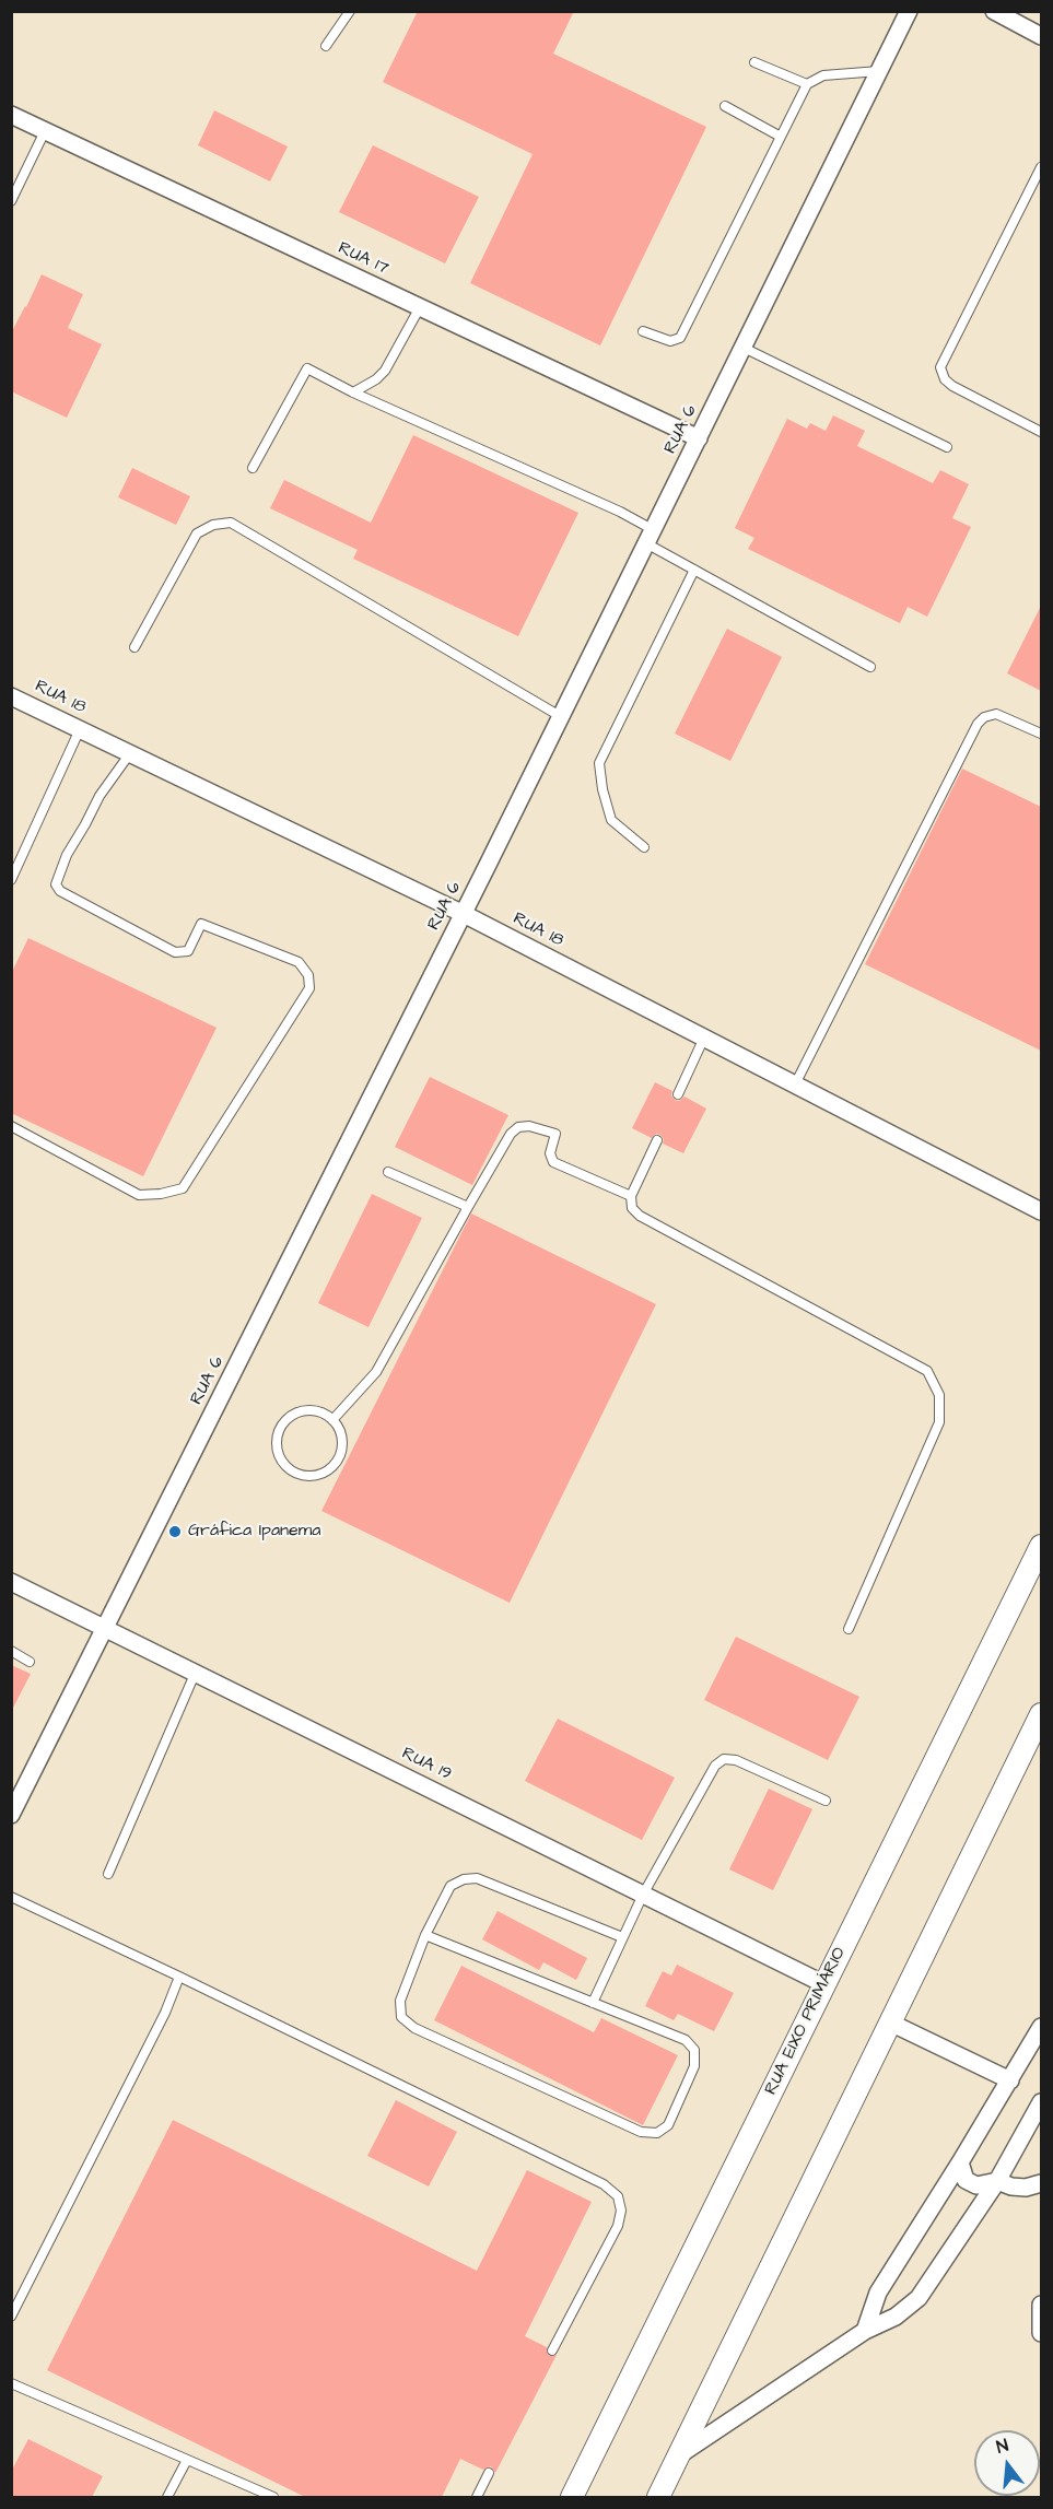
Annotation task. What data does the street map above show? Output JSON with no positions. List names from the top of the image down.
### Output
{
  "streets": {
    "street": [
      "RUA 17",
      "RUA 6",
      "RUA 18",
      "RUA 19",
      "RUA EIXO PRIMÁRIO"
    ]
  },
  "crossings": [
    ["RUA 17", "RUA 6"],
    ["RUA 6", "RUA 18"],
    ["RUA 6", "RUA 19"],
    ["RUA 19", "RUA EIXO PRIMÁRIO"]
  ],
  "places": ["Gráfica Ipanema"],
  "north": "top"
}
